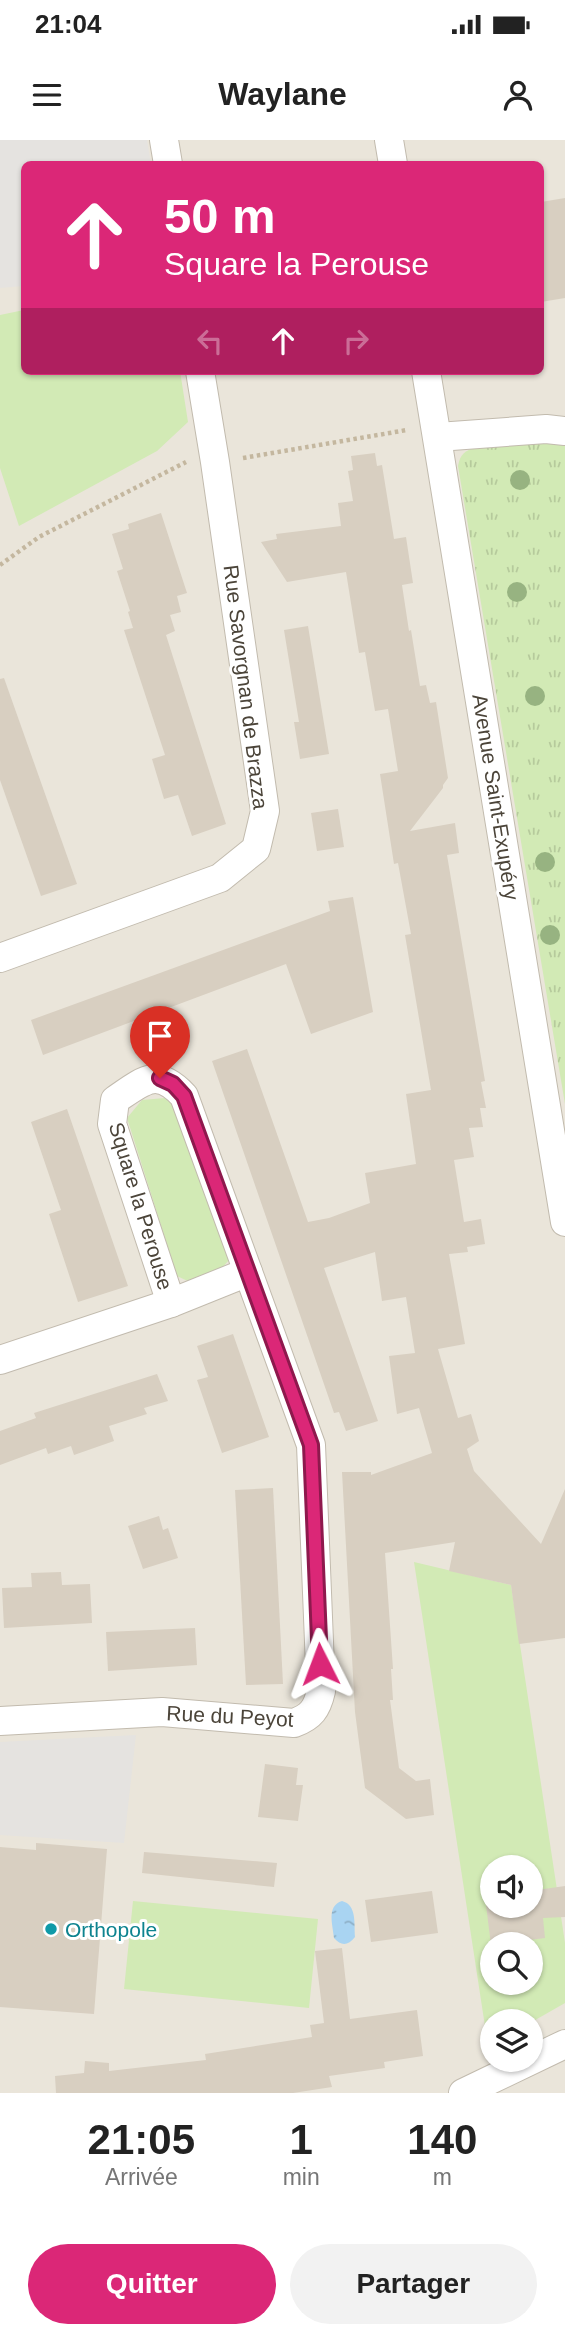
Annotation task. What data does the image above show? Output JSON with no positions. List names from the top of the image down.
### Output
{
  "streets": {
    "street": [
      "Rue Savorgnan de Brazza",
      "Avenue Saint-Exupéry",
      "Square la Perouse",
      "Rue du Peyot"
    ]
  },
  "crossings": [
    ["Square la Perouse", "Rue du Peyot"]
  ],
  "places": ["Orthopole"],
  "page": {
    "status": "21:04",
    "header": "Waylane",
    "turn": ["50 m", "Square la Perouse"],
    "eta": [
      "21:05",
      "Arrivée",
      "1",
      "min",
      "140",
      "m"
    ],
    "buttons": ["Quitter", "Partager"]
  }
}
